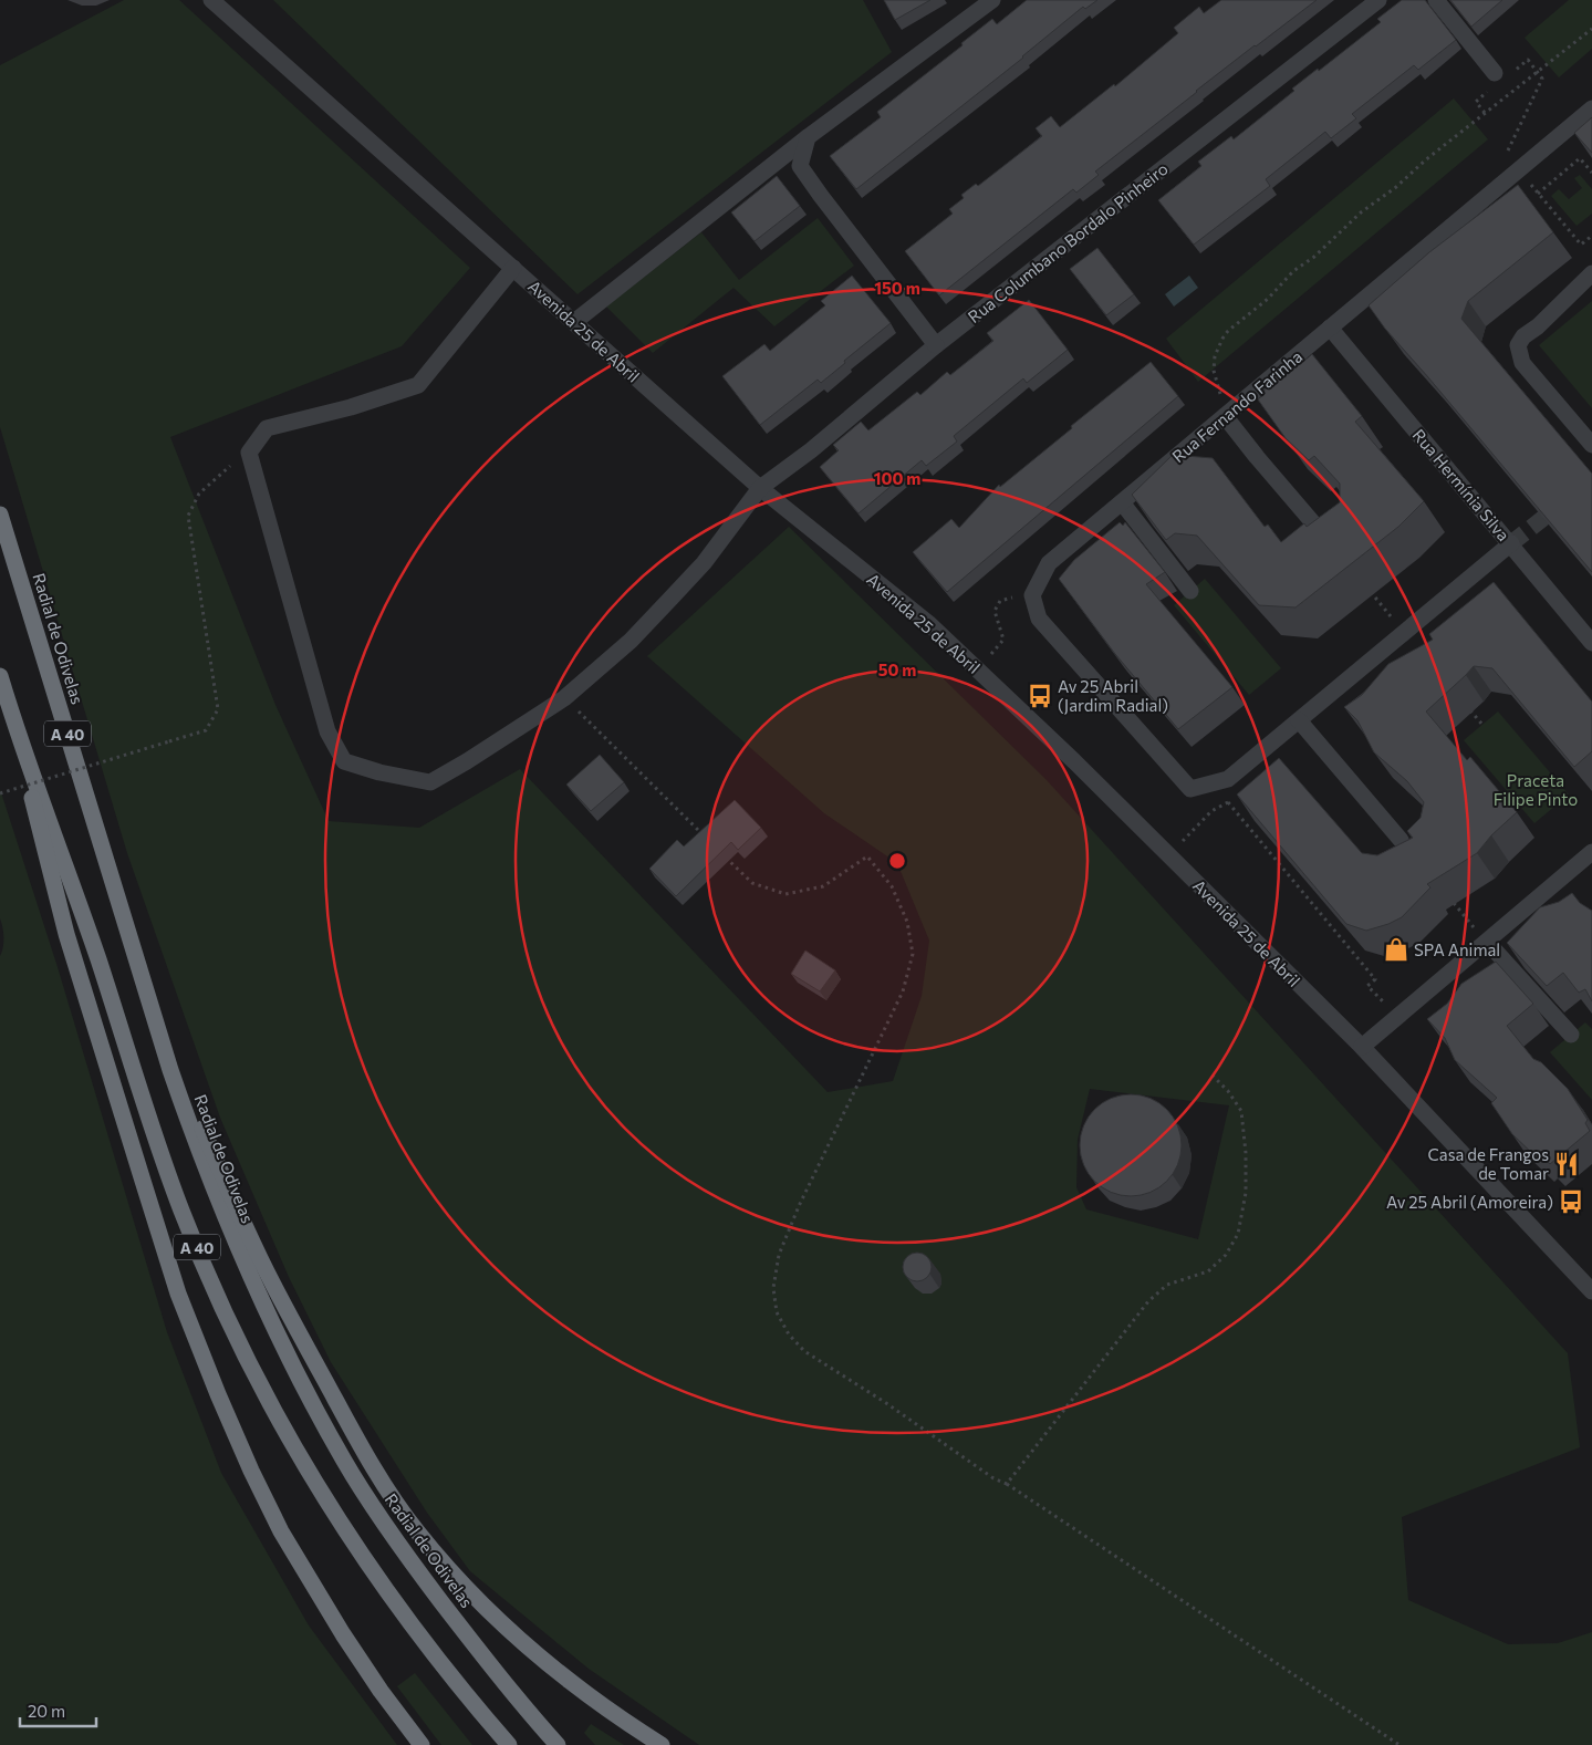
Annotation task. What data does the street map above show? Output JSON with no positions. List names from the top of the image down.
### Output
{
  "streets": {
    "highway": ["Radial de Odivelas", "A 40"],
    "street": [
      "Rua Columbano Bordalo Pinheiro",
      "Avenida 25 de Abril",
      "Rua Fernando Farinha",
      "Rua Hermínia Silva"
    ]
  },
  "crossings": [
    ["Rua Columbano Bordalo Pinheiro", "Avenida 25 de Abril"],
    ["Rua Fernando Farinha", "Rua Hermínia Silva"]
  ],
  "parks": ["Praceta Filipe Pinto"],
  "places": {
    "bus stop": ["Av 25 Abril (Jardim Radial)", "Av 25 Abril (Amoreira)"],
    "shop": ["SPA Animal"],
    "restaurant": ["Casa de Frangos de Tomar"]
  },
  "scale_bar": "20 m",
  "rings": ["150 m", "100 m", "50 m"]
}
